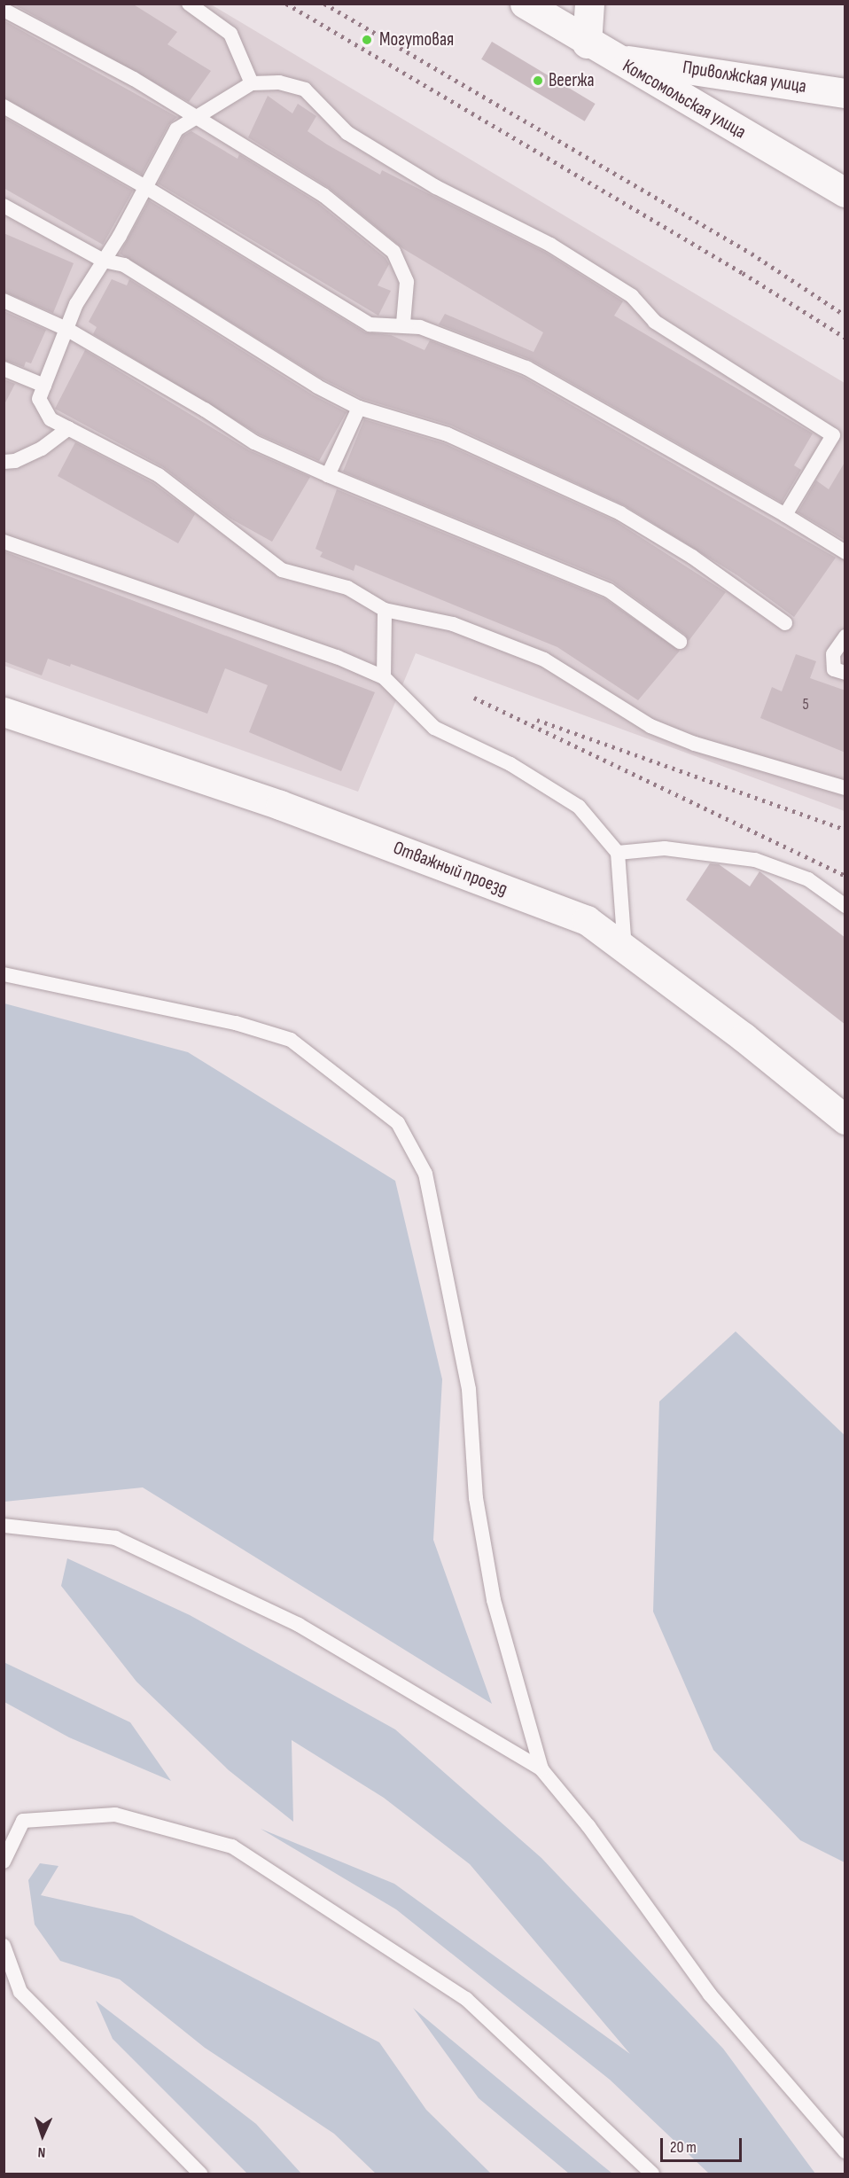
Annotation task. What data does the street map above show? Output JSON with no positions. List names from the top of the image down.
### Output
{
  "streets": {
    "street": ["Приволжская улица", "Комсомольская улица", "Отважный проезд"]
  },
  "crossings": [
    ["Приволжская улица", "Комсомольская улица"]
  ],
  "places": ["Могутовая", "Beerжа"],
  "house_numbers": ["5"],
  "scale_bar": "20 m",
  "north": "bottom"
}
